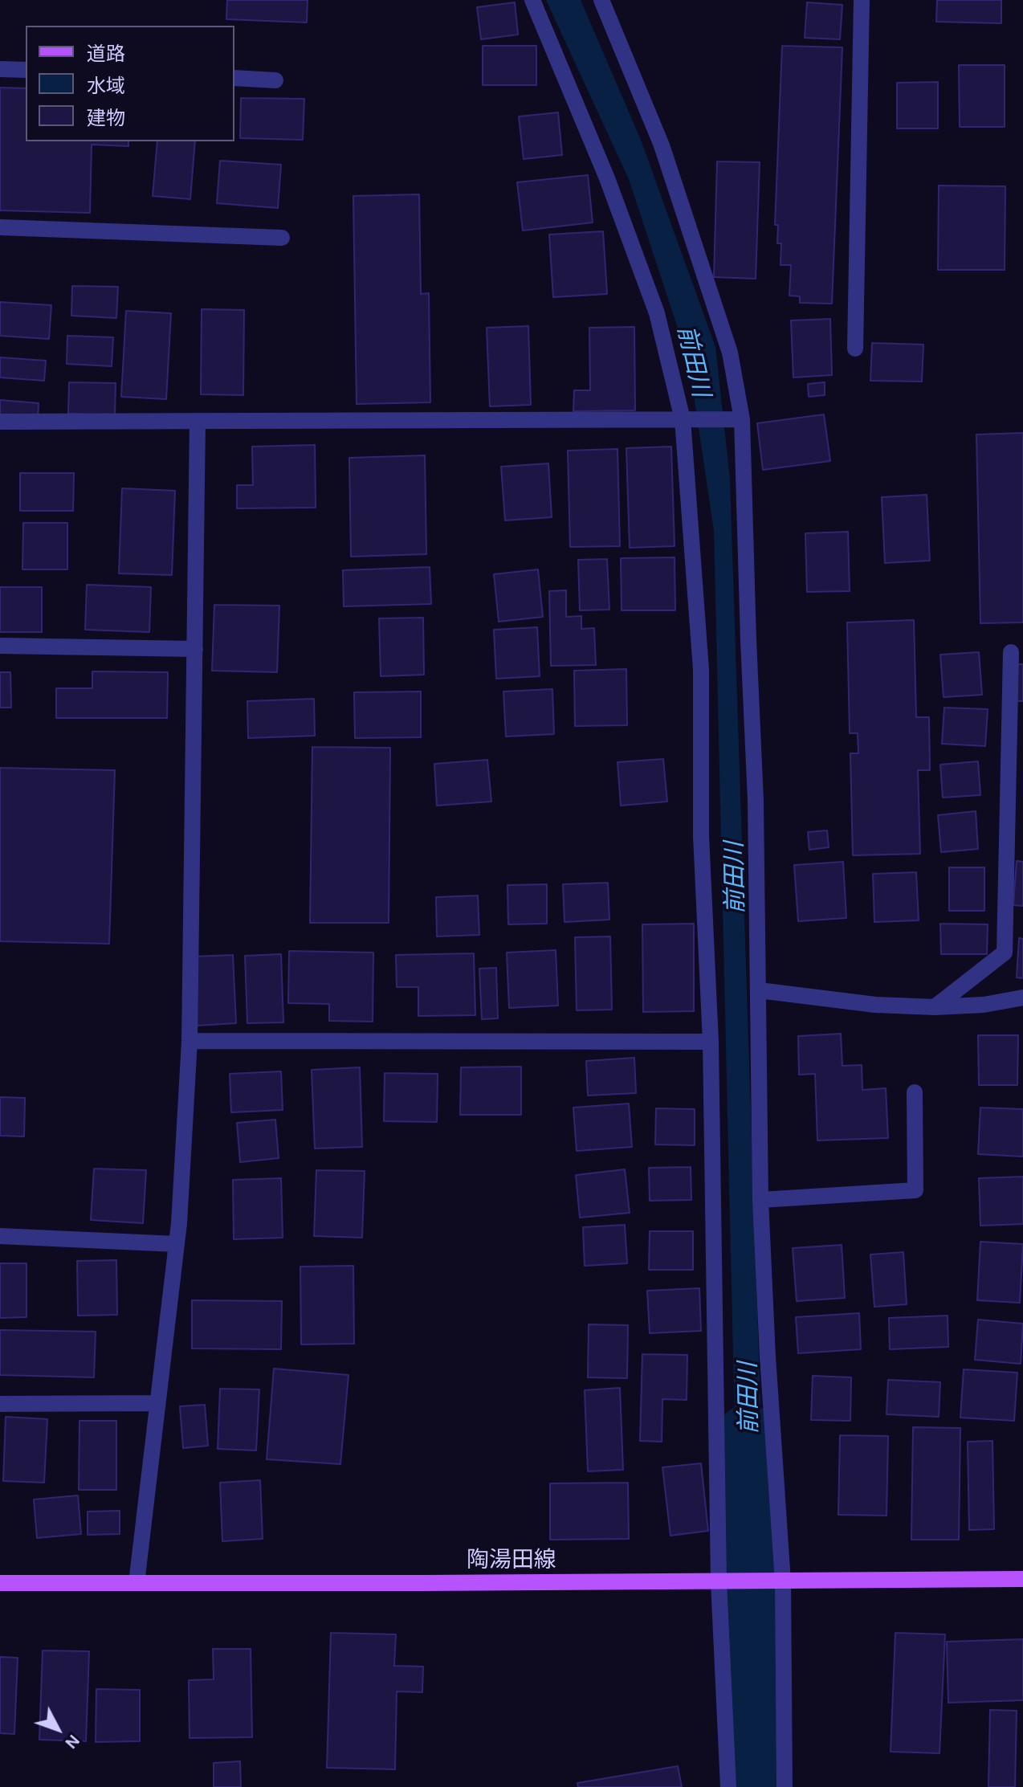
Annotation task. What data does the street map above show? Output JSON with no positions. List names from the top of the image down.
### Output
{
  "streets": {
    "main road": ["陶湯田線"]
  },
  "water": ["前田川"],
  "legend": ["道路", "水域", "建物"],
  "north": "bottom right"
}
